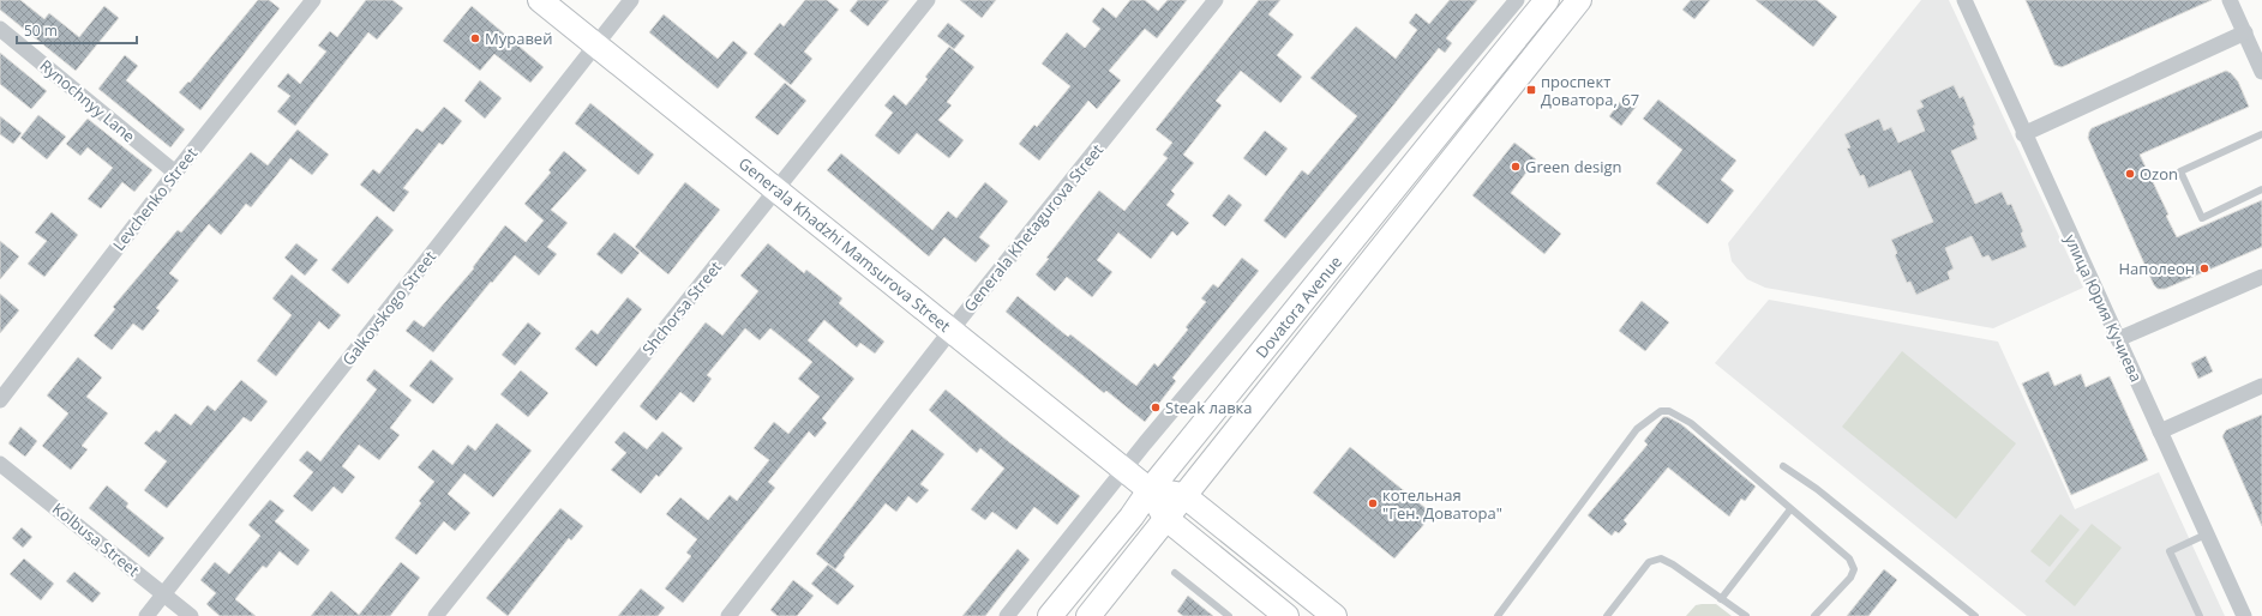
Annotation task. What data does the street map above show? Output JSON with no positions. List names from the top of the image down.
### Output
{
  "streets": {
    "main road": ["Generala Khadzhi Mamsurova Street", "Dovatora Avenue"],
    "street": [
      "Rynochnyy Lane",
      "Levchenko Street",
      "Generala Khetagurova Street",
      "Galkovskogo Street",
      "Shchorsa Street",
      "улица Юрия Кучиева",
      "Kolbusa Street"
    ]
  },
  "crossings": [
    ["Rynochnyy Lane", "Levchenko Street"],
    ["Generala Khetagurova Street", "Generala Khadzhi Mamsurova Street"],
    ["Generala Khadzhi Mamsurova Street", "Dovatora Avenue"],
    ["Generala Khadzhi Mamsurova Street", "Galkovskogo Street"],
    ["Generala Khadzhi Mamsurova Street", "Shchorsa Street"],
    ["Galkovskogo Street", "Kolbusa Street"]
  ],
  "places": {
    "other": [
      "Муравей",
      "Green design",
      "Ozon",
      "Наполеон",
      "Steak лавка",
      "котельная \"Ген. Доватора\""
    ],
    "transit": ["проспект Доватора, 67"]
  },
  "scale_bar": "50 m"
}
